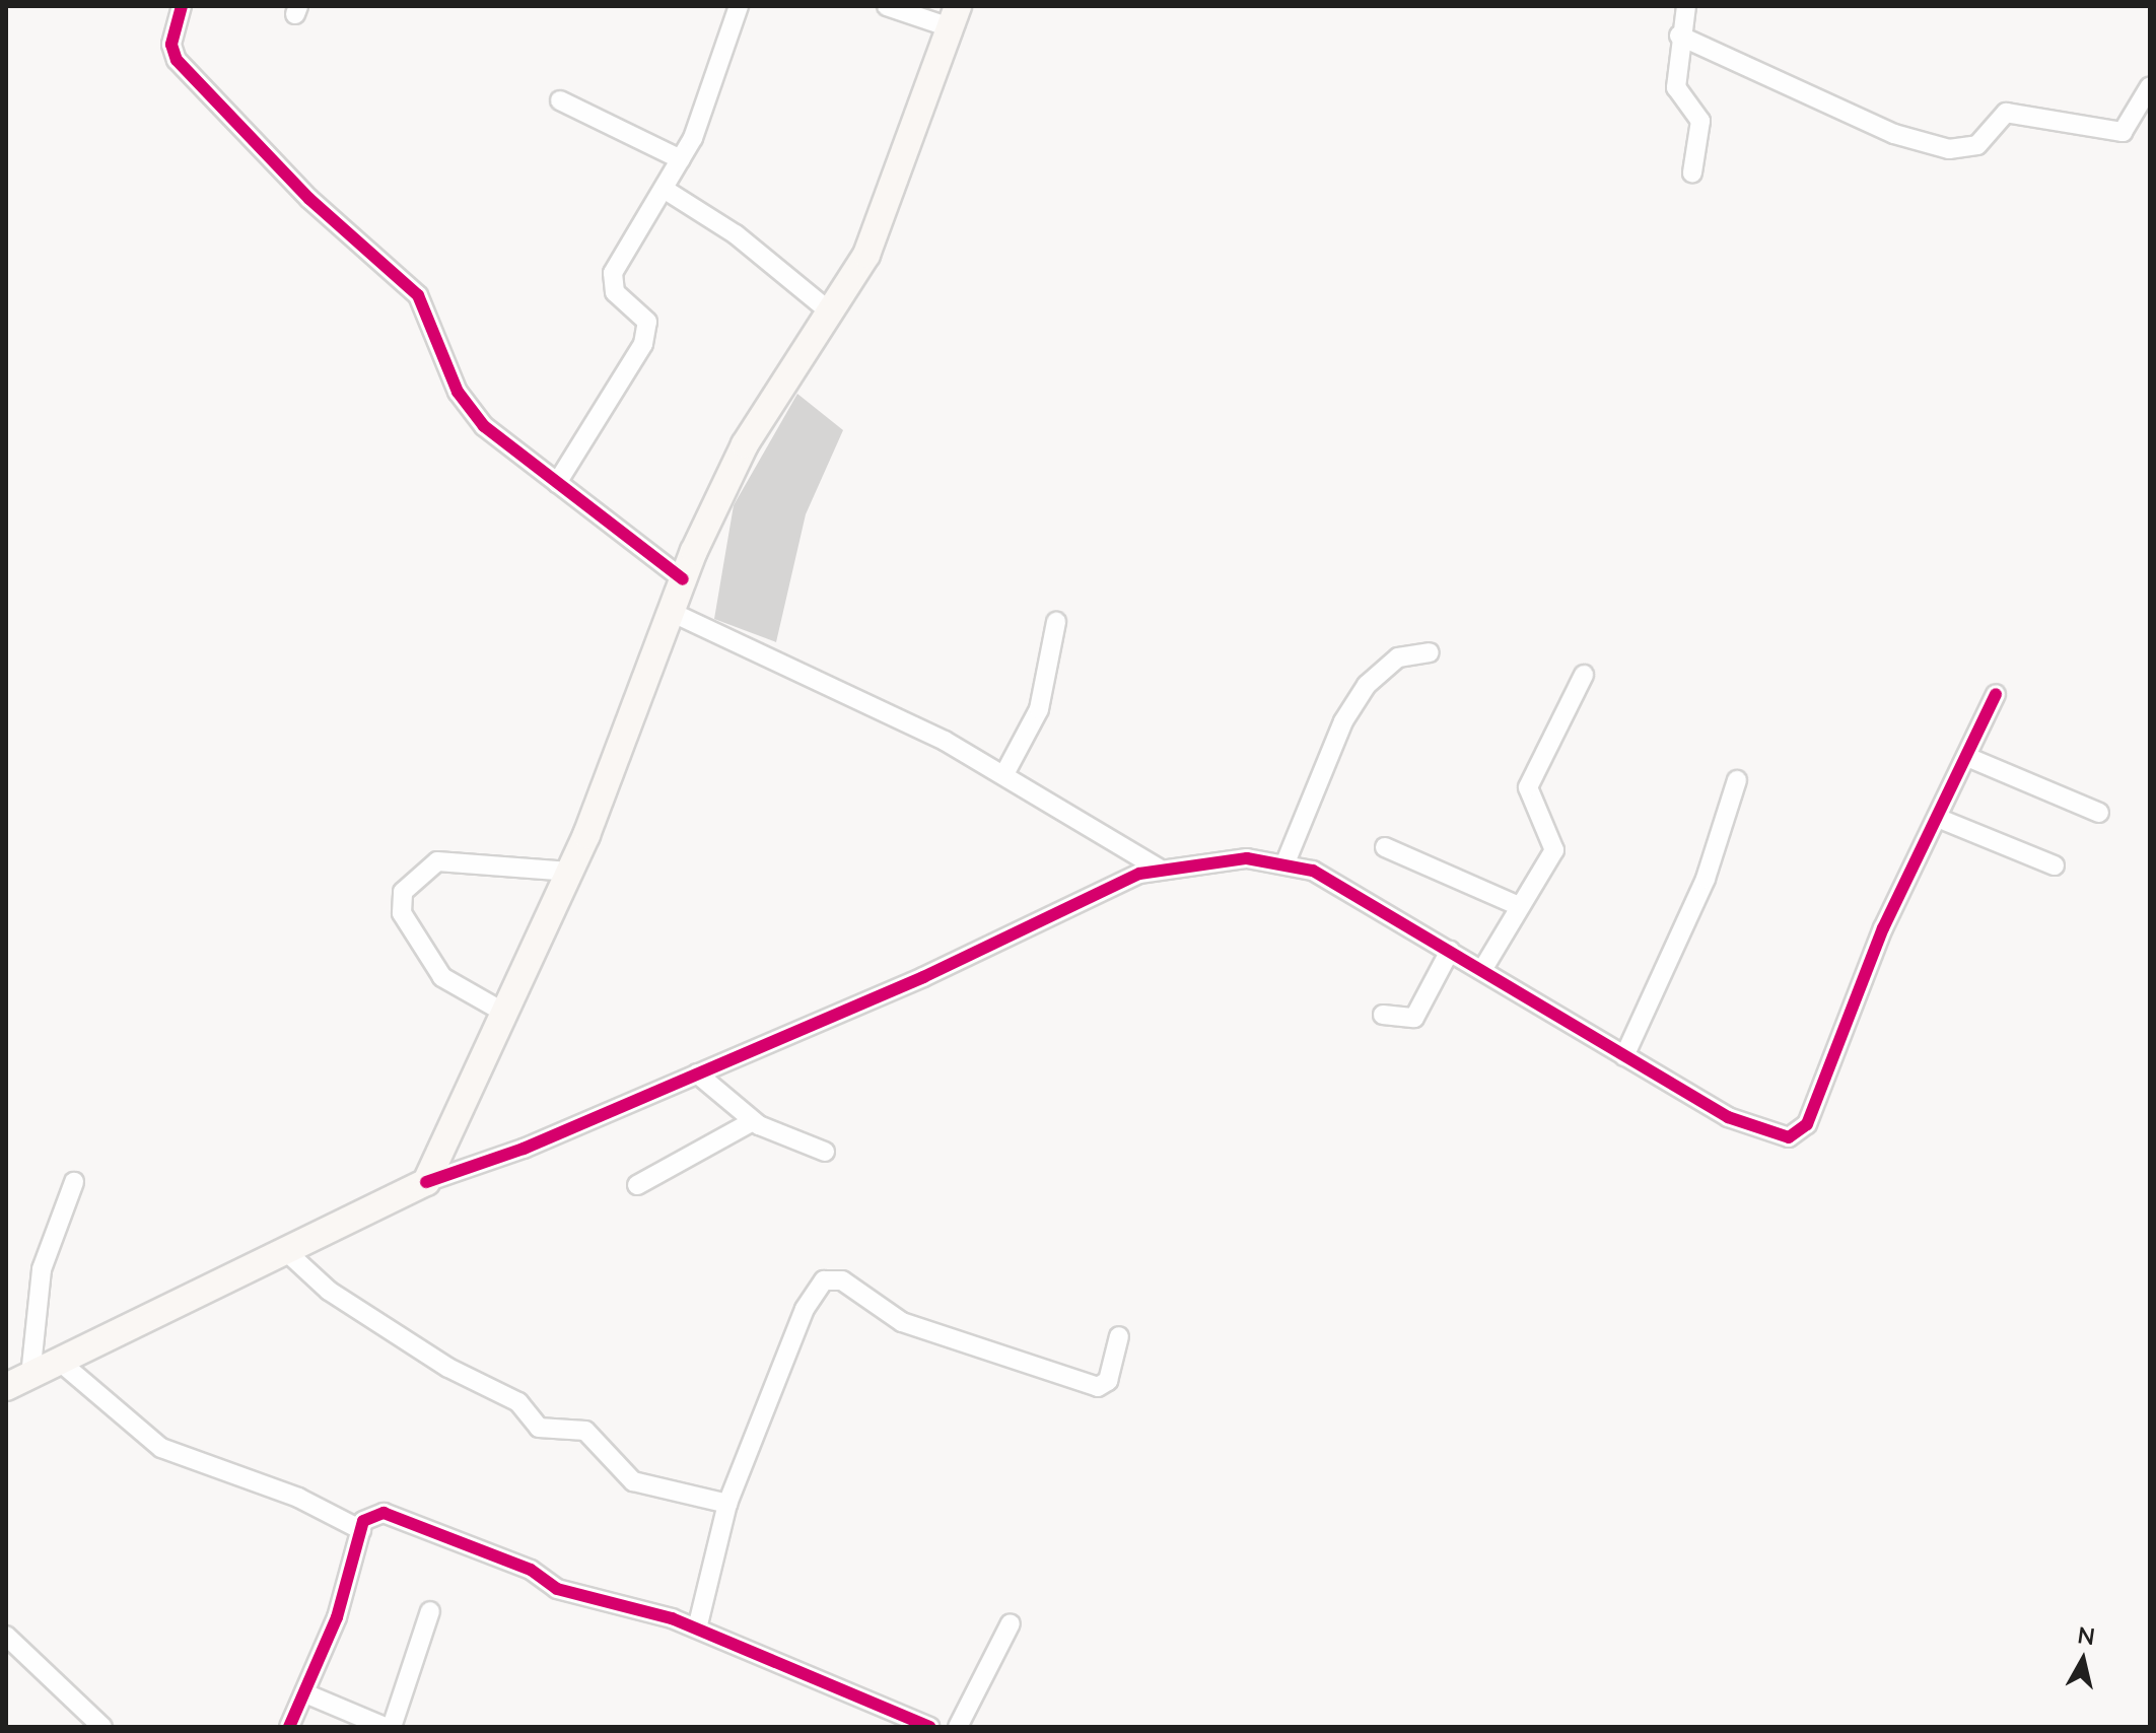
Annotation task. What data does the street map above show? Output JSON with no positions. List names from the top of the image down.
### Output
{
  "north": "top"
}
